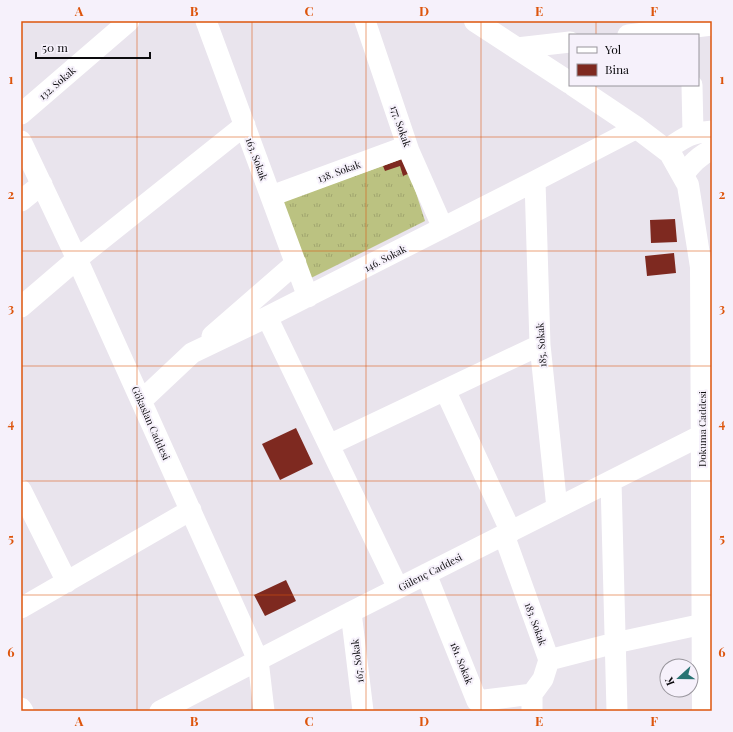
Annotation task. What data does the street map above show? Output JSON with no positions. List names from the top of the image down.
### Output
{
  "streets": {
    "main road": ["Dokuma Caddesi"],
    "street": [
      "132. Sokak",
      "177. Sokak",
      "163. Sokak",
      "138. Sokak",
      "146. Sokak",
      "185. Sokak",
      "Gökaslan Caddesi",
      "Gülenç Caddesi",
      "183. Sokak",
      "167. Sokak",
      "181. Sokak"
    ]
  },
  "crossings": [
    ["177. Sokak", "138. Sokak"],
    ["177. Sokak", "146. Sokak"],
    ["163. Sokak", "138. Sokak"],
    ["163. Sokak", "146. Sokak"],
    ["146. Sokak", "185. Sokak"],
    ["146. Sokak", "Gökaslan Caddesi"],
    ["185. Sokak", "Gülenç Caddesi"],
    ["Gökaslan Caddesi", "Gülenç Caddesi"],
    ["Dokuma Caddesi", "Gülenç Caddesi"],
    ["Gülenç Caddesi", "183. Sokak"],
    ["Gülenç Caddesi", "167. Sokak"],
    ["Gülenç Caddesi", "181. Sokak"]
  ],
  "legend": ["Yol", "Bina"],
  "scale_bar": "50 m",
  "north": "left",
  "grid": {
    "columns": [
      "A",
      "B",
      "C",
      "D",
      "E",
      "F"
    ],
    "rows": [
      "1",
      "2",
      "3",
      "4",
      "5",
      "6"
    ]
  }
}
